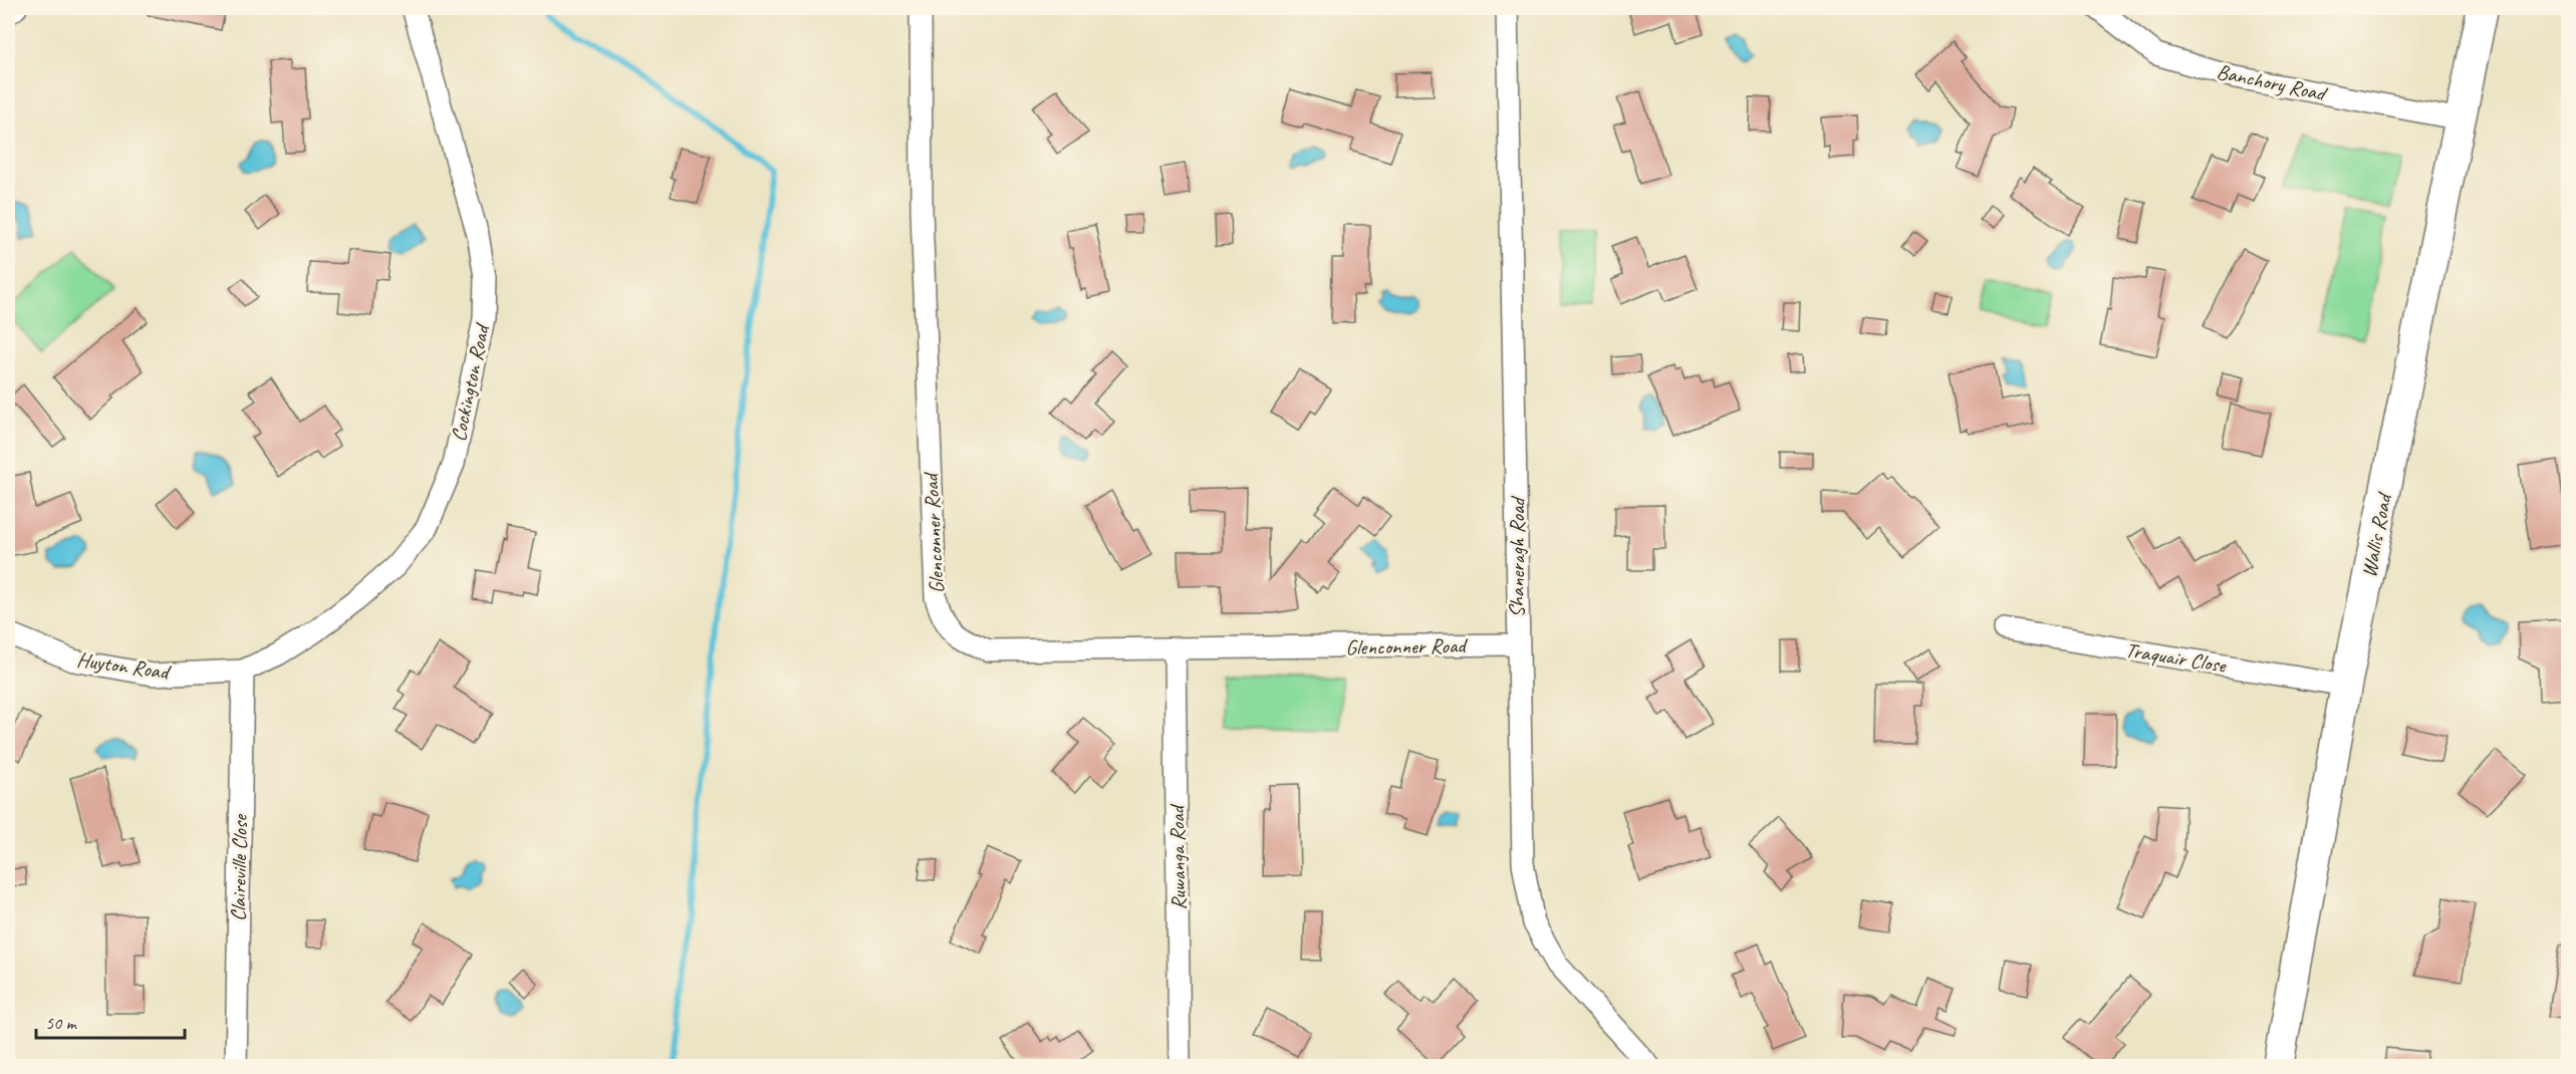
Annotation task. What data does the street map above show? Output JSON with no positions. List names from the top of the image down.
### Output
{
  "streets": {
    "street": [
      "Banchory Road",
      "Cockington Road",
      "Glenconner Road",
      "Wallis Road",
      "Shaneragh Road",
      "Traquair Close",
      "Huyton Road",
      "Ruwanga Road",
      "Claireville Close"
    ]
  },
  "crossings": [
    ["Banchory Road", "Wallis Road"],
    ["Cockington Road", "Huyton Road"],
    ["Cockington Road", "Claireville Close"],
    ["Glenconner Road", "Shaneragh Road"],
    ["Glenconner Road", "Ruwanga Road"],
    ["Wallis Road", "Traquair Close"],
    ["Huyton Road", "Claireville Close"]
  ],
  "scale_bar": "50 m"
}
